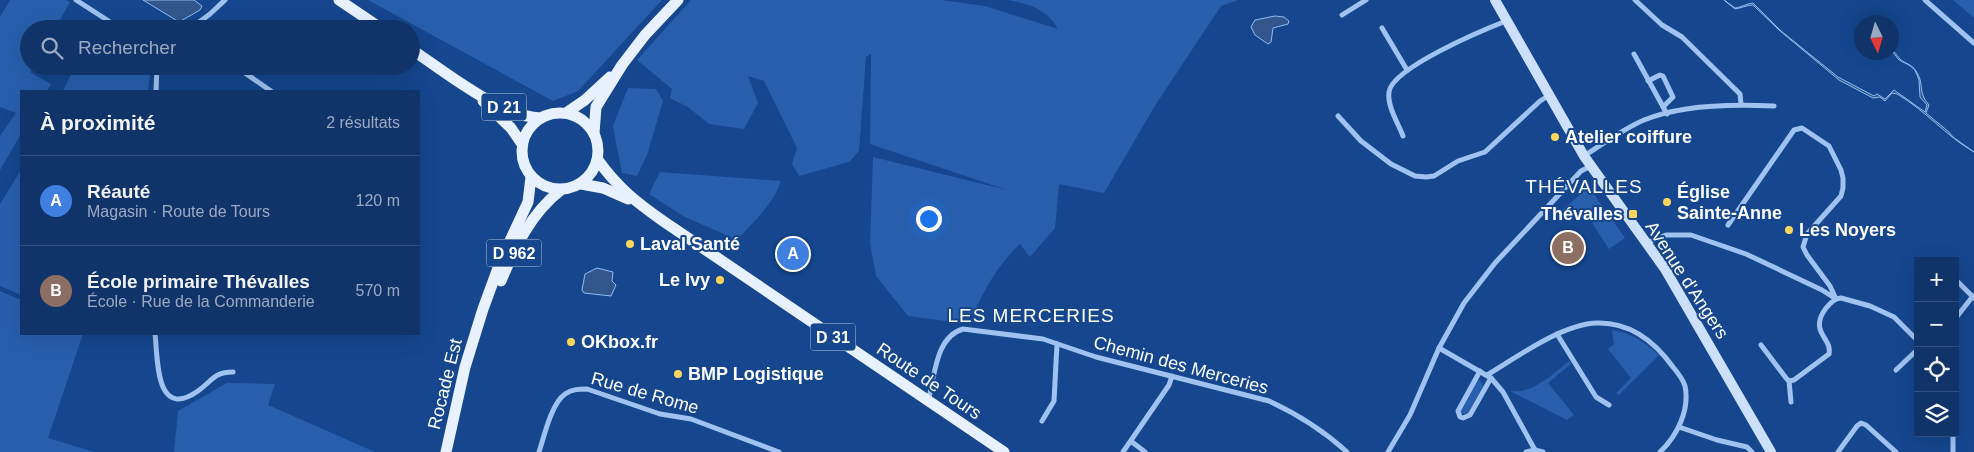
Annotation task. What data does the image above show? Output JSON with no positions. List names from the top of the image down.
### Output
{
  "streets": {
    "main road": [
      "D 21",
      "D 962",
      "D 31",
      "Route de Tours",
      "Rocade Est"
    ],
    "street": ["Avenue d'Angers", "Chemin des Merceries", "Rue de Rome"]
  },
  "crossings": [
    ["D 21", "Route de Tours"],
    ["D 21", "Rocade Est"],
    ["Chemin des Merceries", "Route de Tours"],
    ["Route de Tours", "Rocade Est"]
  ],
  "districts": ["THÉVALLES", "LES MERCERIES"],
  "places": {
    "other": [
      "Atelier coiffure",
      "Église Sainte-Anne",
      "Les Noyers",
      "Laval Santé",
      "Le Ivy",
      "OKbox.fr",
      "BMP Logistique"
    ],
    "transit": ["Thévalles"]
  },
  "north": "bottom",
  "page": {
    "search": "Rechercher",
    "heading": ["À proximité", "2 résultats"],
    "list": [
      {
        "mark": "A",
        "name": "Réauté",
        "note": "Magasin · Route de Tours",
        "value": "120 m"
      },
      {
        "mark": "B",
        "name": "École primaire Thévalles",
        "note": "École · Rue de la Commanderie",
        "value": "570 m"
      }
    ],
    "pins": ["B", "A"],
    "map_buttons": ["+", "−"]
  }
}
